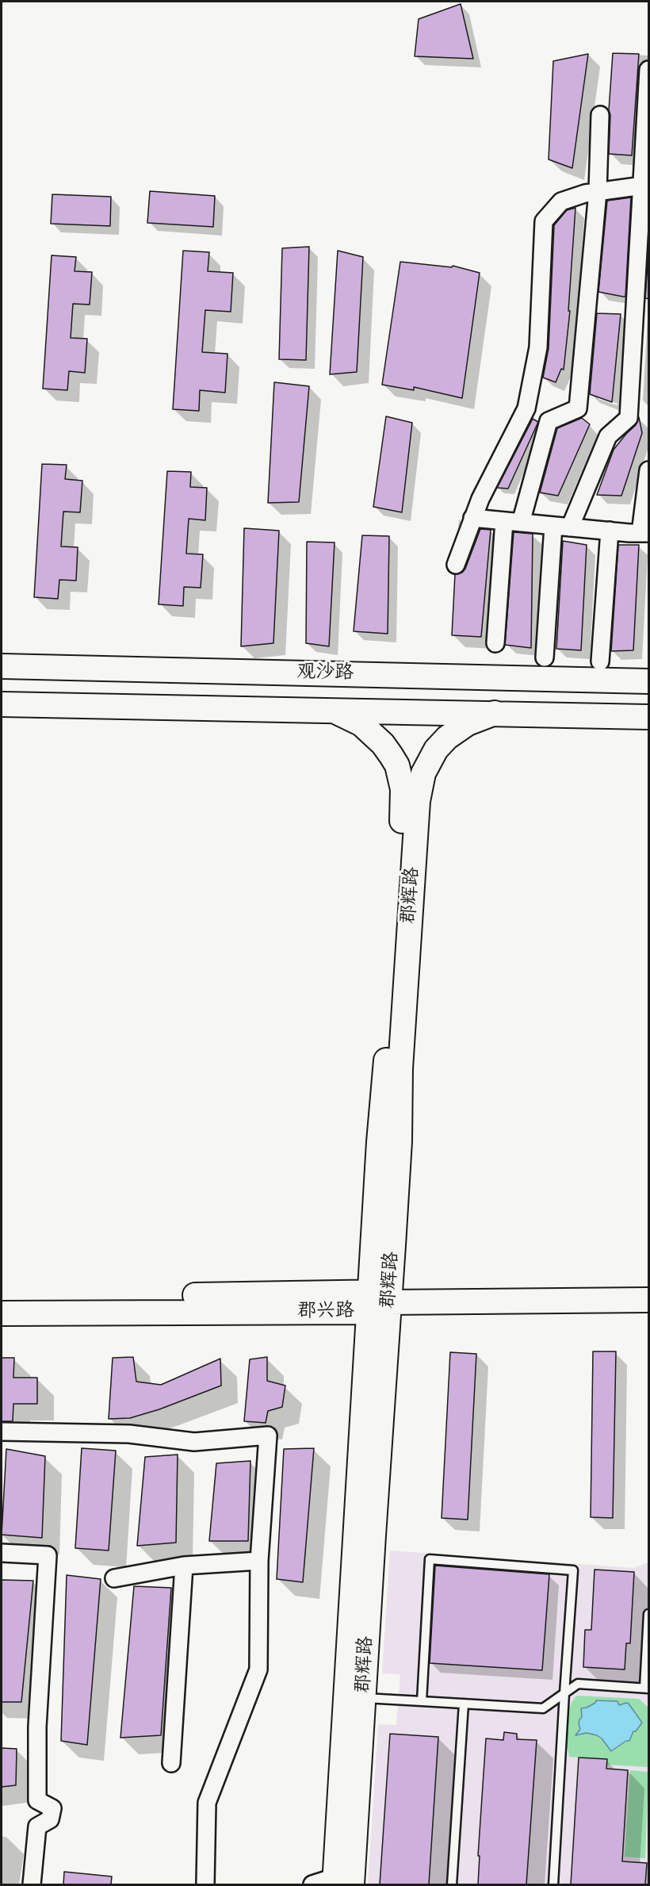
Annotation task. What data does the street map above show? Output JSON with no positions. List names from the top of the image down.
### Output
{
  "streets": {
    "main road": ["观沙路", "郡辉路", "郡兴路"]
  },
  "crossings": [
    ["观沙路", "郡辉路"],
    ["郡辉路", "郡兴路"]
  ]
}
